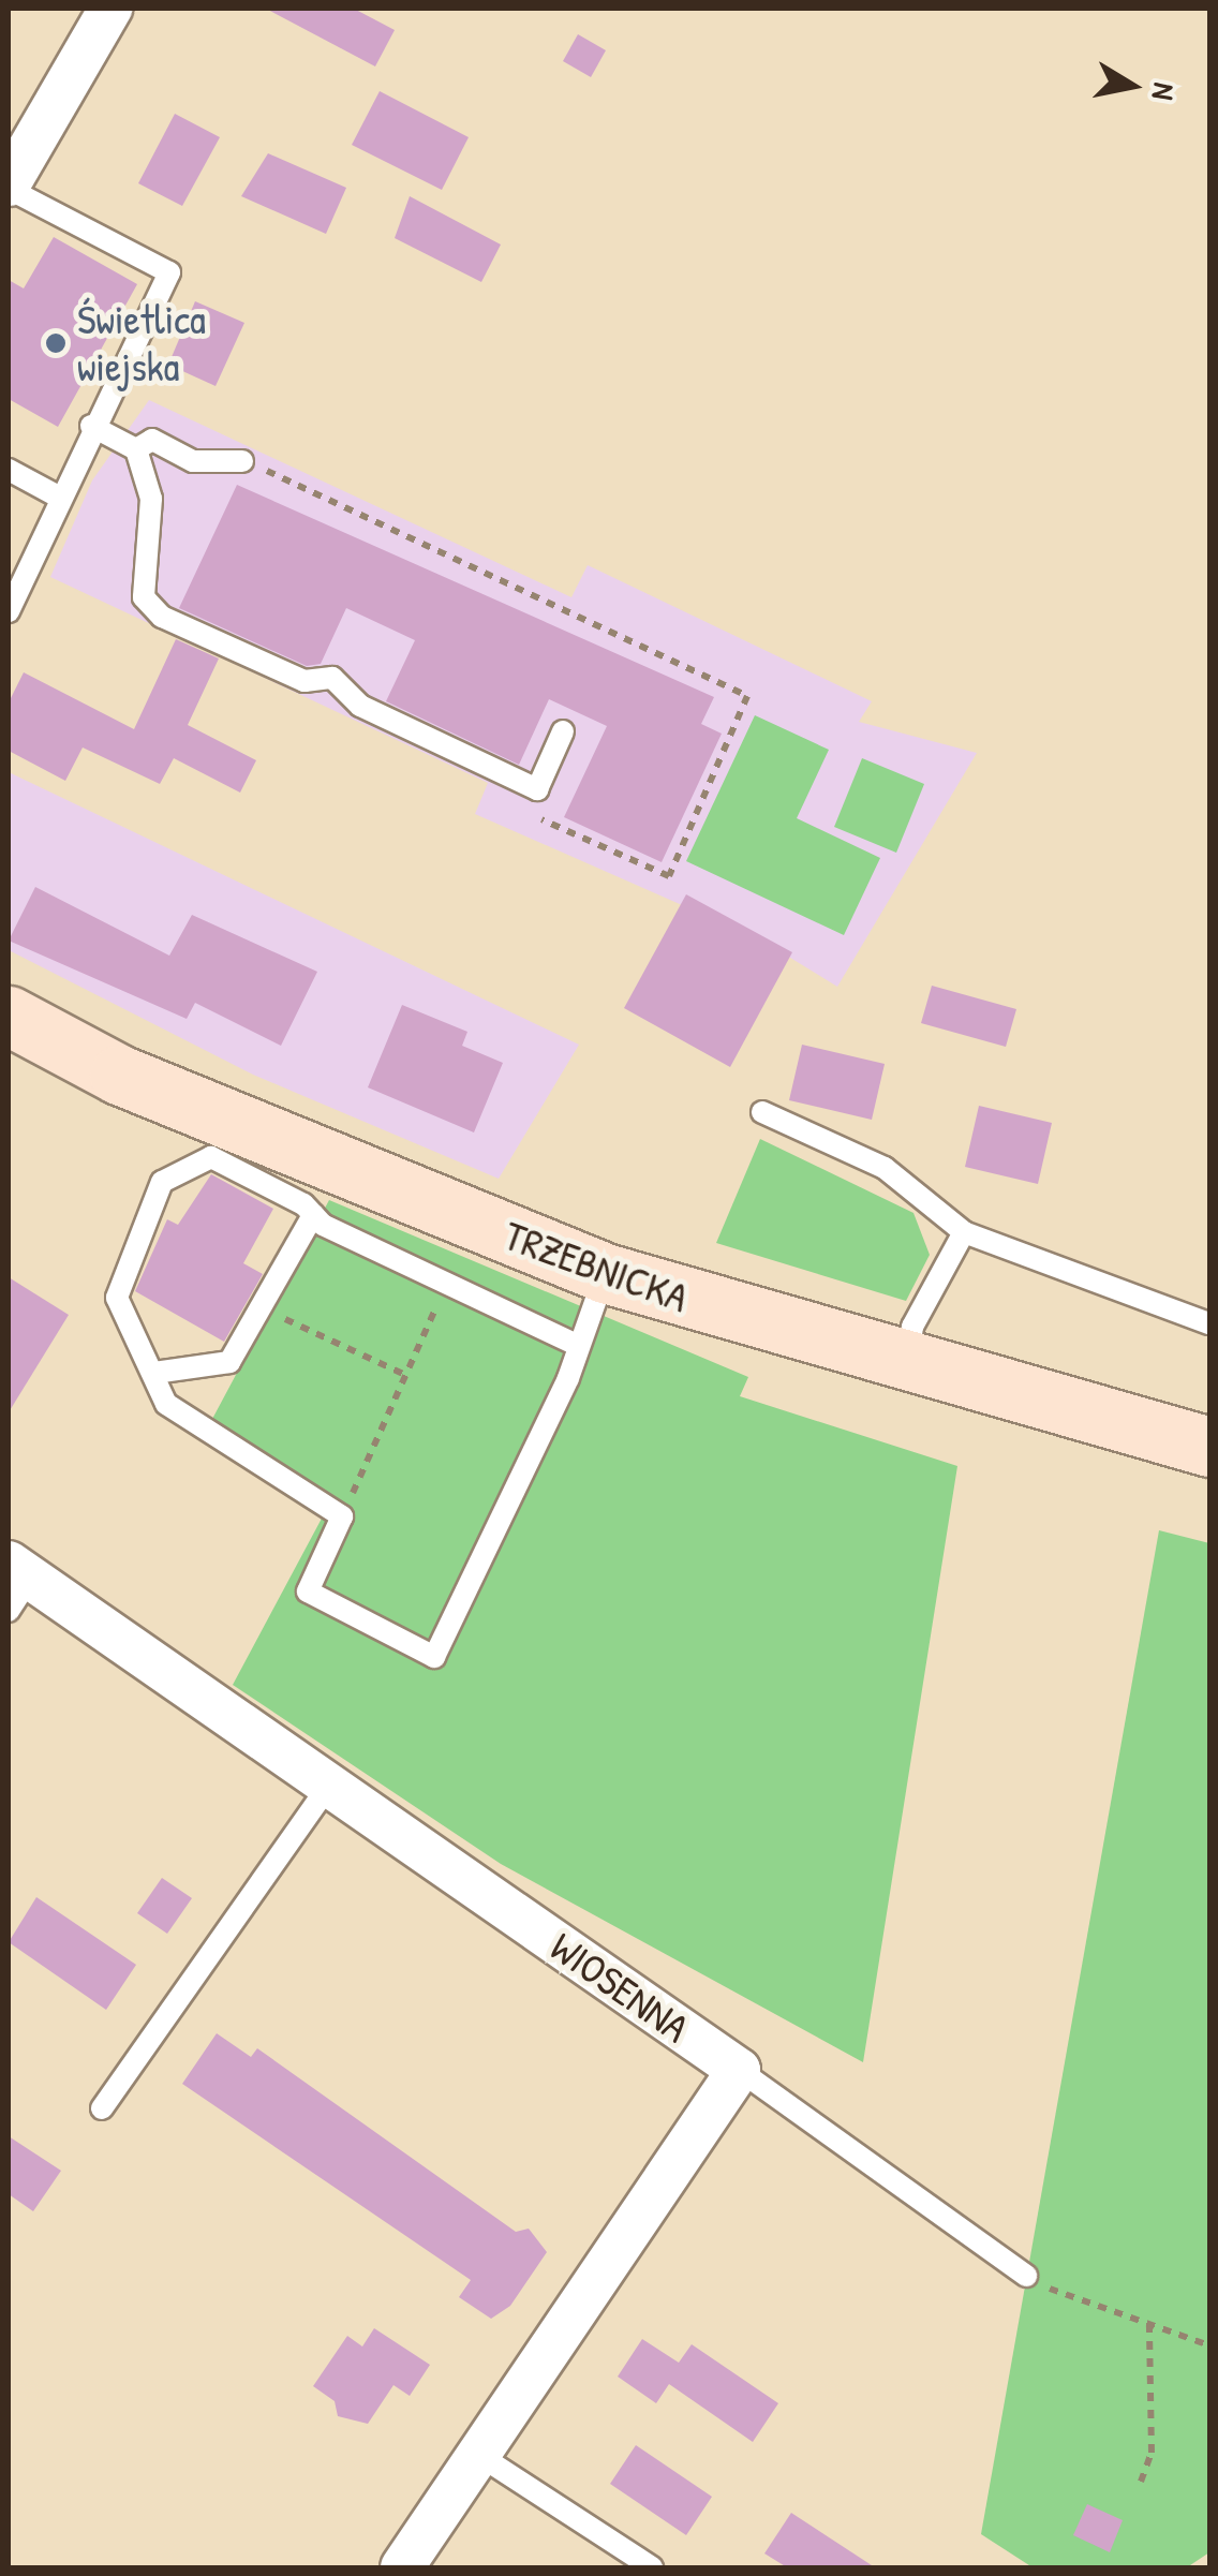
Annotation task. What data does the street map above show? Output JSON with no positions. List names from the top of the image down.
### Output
{
  "streets": {
    "main road": ["TRZEBNICKA"],
    "street": ["WIOSENNA"]
  },
  "places": ["Świetlica wiejska"],
  "north": "right"
}
